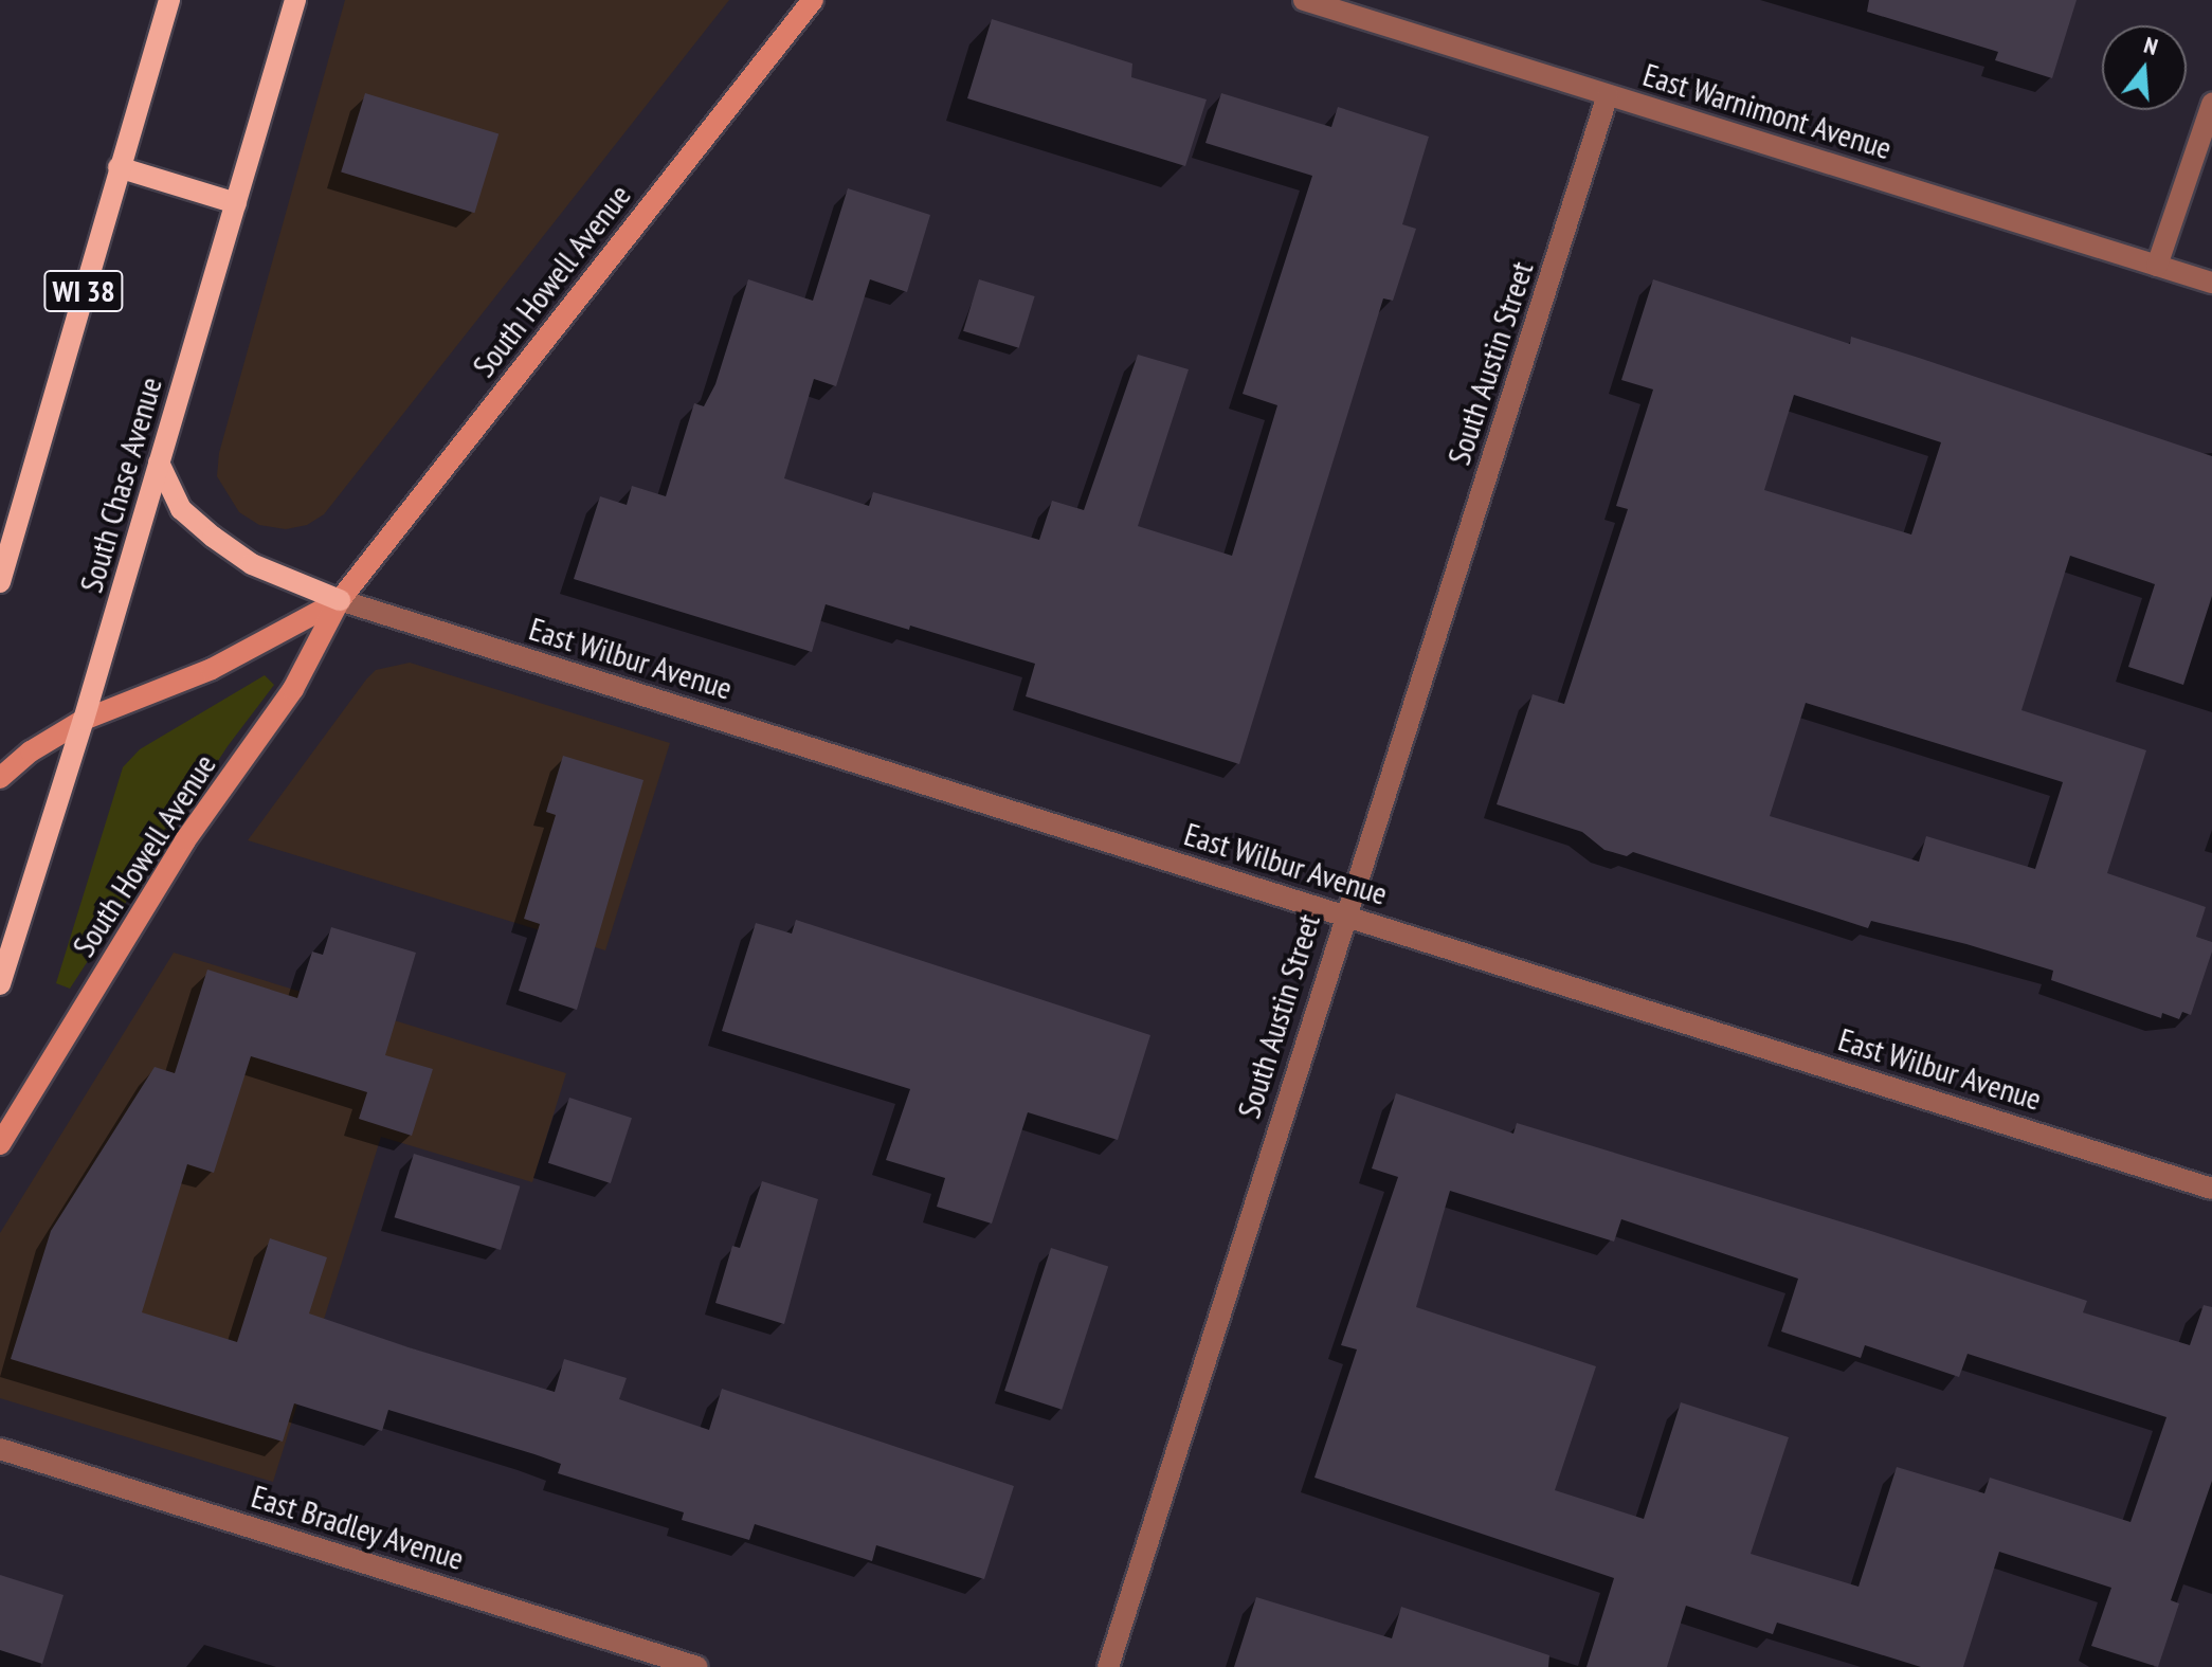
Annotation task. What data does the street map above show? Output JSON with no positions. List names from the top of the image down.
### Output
{
  "streets": {
    "main road": ["WI 38", "South Chase Avenue"],
    "street": [
      "East Warnimont Avenue",
      "South Howell Avenue",
      "South Austin Street",
      "East Wilbur Avenue",
      "East Bradley Avenue"
    ]
  },
  "crossings": [
    ["East Warnimont Avenue", "South Austin Street"],
    ["South Howell Avenue", "South Chase Avenue"],
    ["South Howell Avenue", "East Wilbur Avenue"],
    ["South Austin Street", "East Wilbur Avenue"]
  ],
  "north": "top"
}
